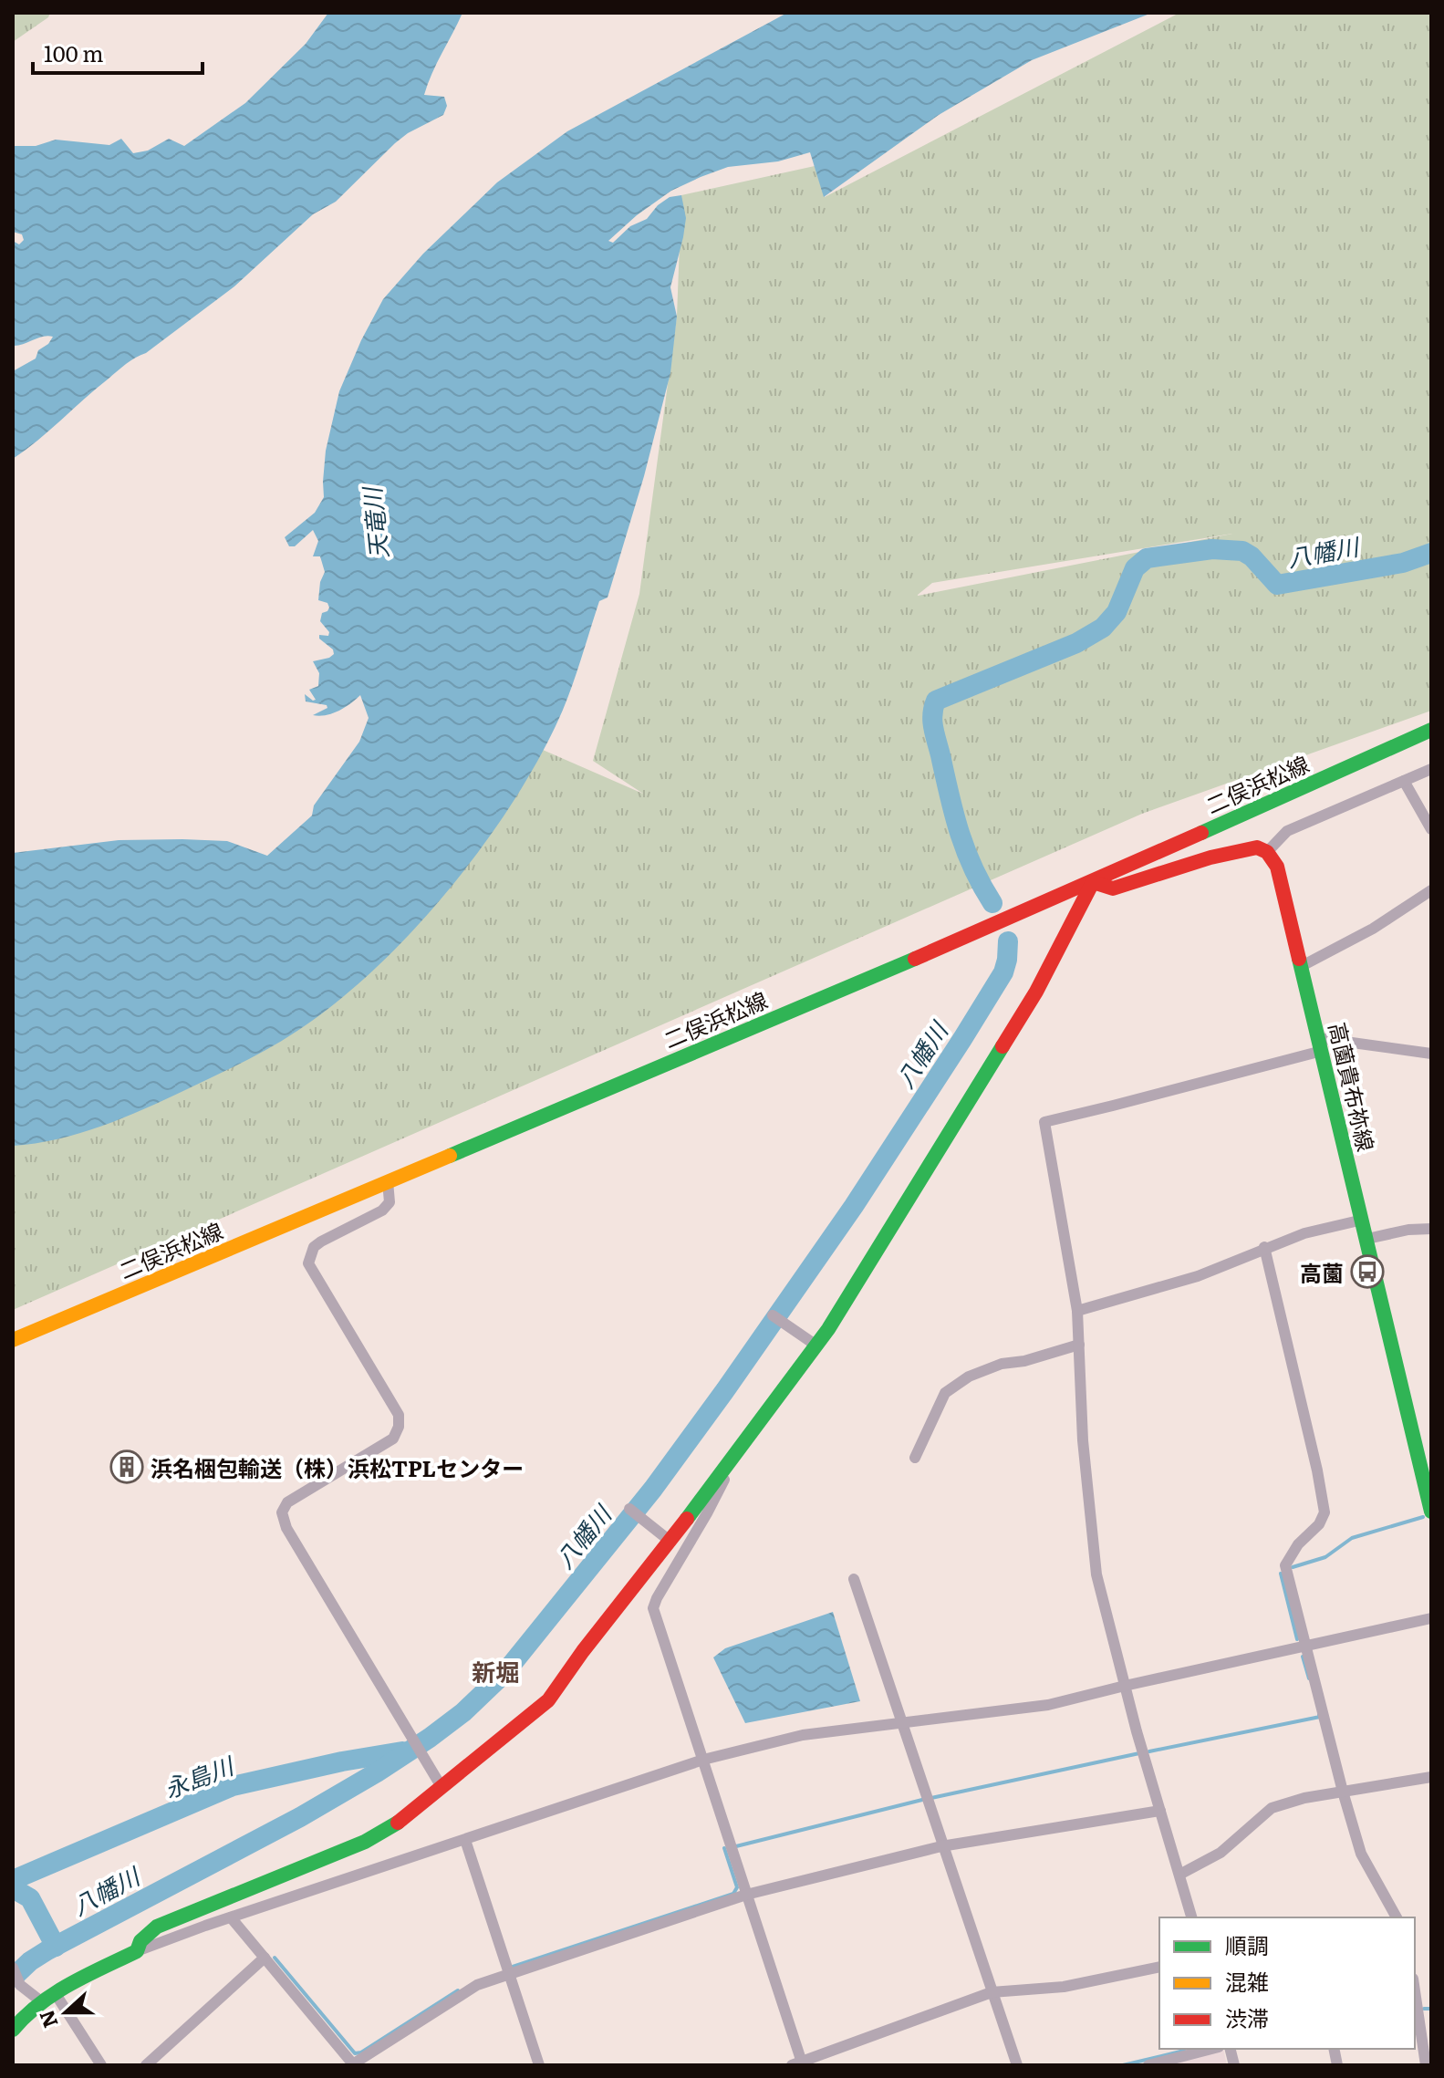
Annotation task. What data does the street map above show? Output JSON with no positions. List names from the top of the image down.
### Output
{
  "streets": {
    "main road": ["二俣浜松線", "高薗貴布祢線"]
  },
  "districts": ["新堀"],
  "water": ["天竜川", "八幡川", "永島川"],
  "places": {
    "bus stop": ["高薗"],
    "building": ["浜名梱包輸送（株）浜松TPLセンター"]
  },
  "legend": ["順調", "混雑", "渋滞"],
  "scale_bar": "100 m",
  "north": "left"
}
